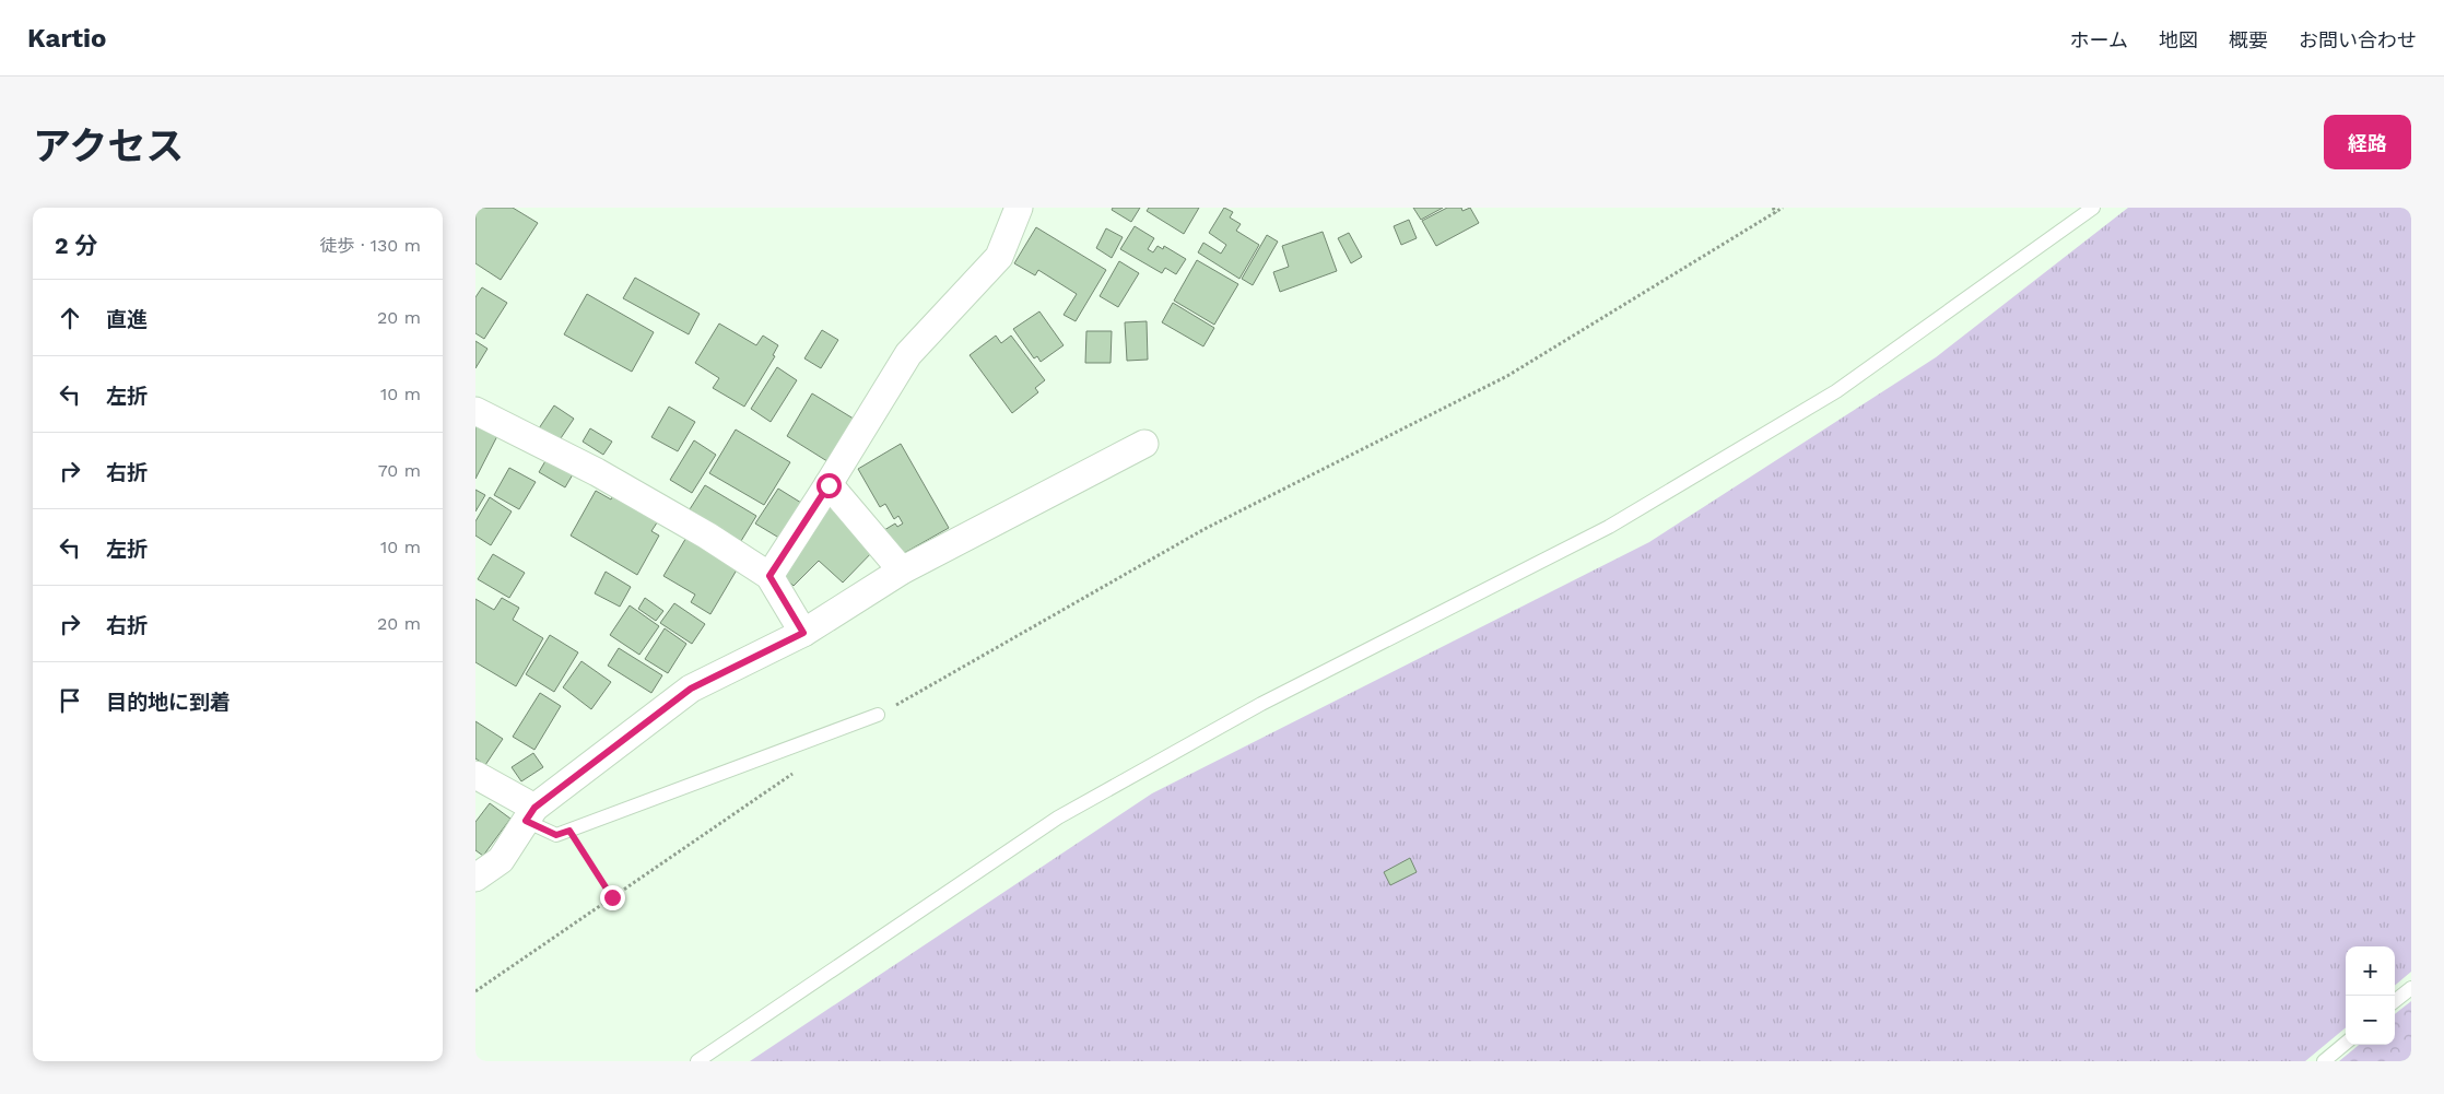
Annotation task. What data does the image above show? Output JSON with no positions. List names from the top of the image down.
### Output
{
  "page": {
    "header": "Kartio",
    "nav": [
      "ホーム",
      "地図",
      "概要",
      "お問い合わせ"
    ],
    "title": "アクセス",
    "buttons": "経路",
    "heading": ["2 分", "徒歩 · 130 m"],
    "list": [
      ["直進", "20 m"],
      ["左折", "10 m"],
      ["右折", "70 m"],
      ["左折", "10 m"],
      ["右折", "20 m"],
      "目的地に到着"
    ],
    "map_buttons": ["+", "−"]
  }
}
